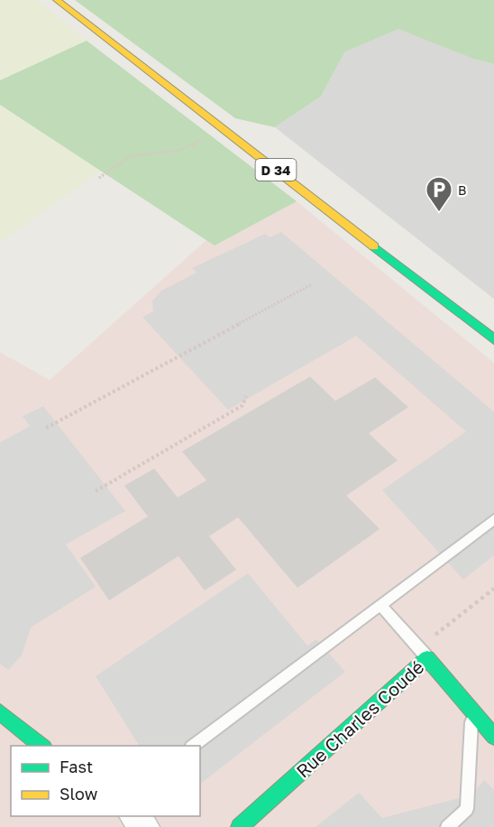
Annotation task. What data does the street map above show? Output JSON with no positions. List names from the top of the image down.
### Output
{
  "streets": {
    "main road": ["D 34", "Rue Charles Coudé"]
  },
  "places": {
    "parking": ["B"]
  },
  "legend": ["Fast", "Slow"]
}
